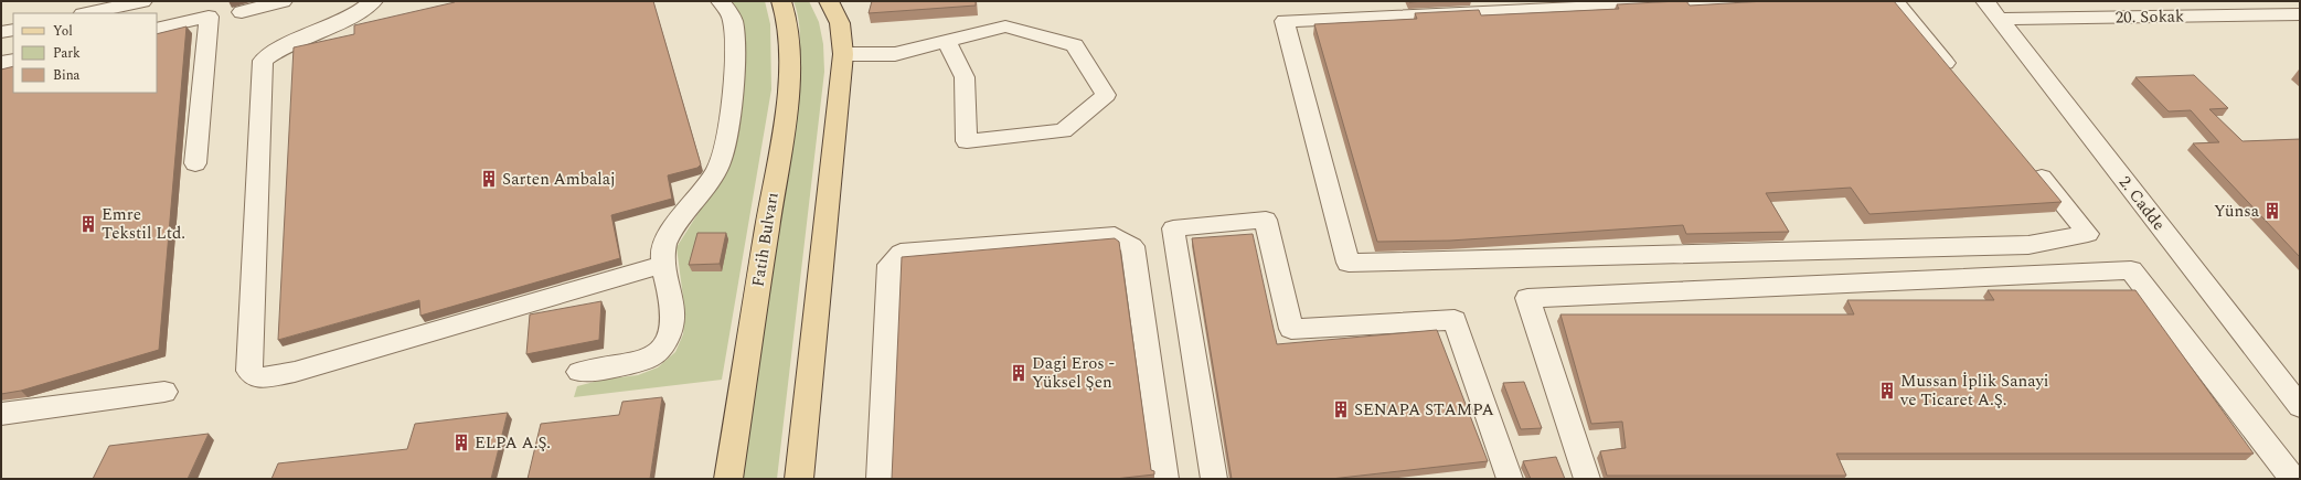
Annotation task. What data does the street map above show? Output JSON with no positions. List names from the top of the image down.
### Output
{
  "streets": {
    "main road": ["Fatih Bulvarı"],
    "street": ["20. Sokak", "2. Cadde"]
  },
  "crossings": [
    ["20. Sokak", "2. Cadde"]
  ],
  "places": {
    "building": [
      "Sarten Ambalaj",
      "Yünsa",
      "Emre Tekstil Ltd.",
      "Dagi Eros - Yüksel Şen",
      "Mussan İplik Sanayi ve Ticaret A.Ş.",
      "SENAPA STAMPA",
      "ELPA A.Ş."
    ]
  },
  "legend": ["Yol", "Park", "Bina"]
}
